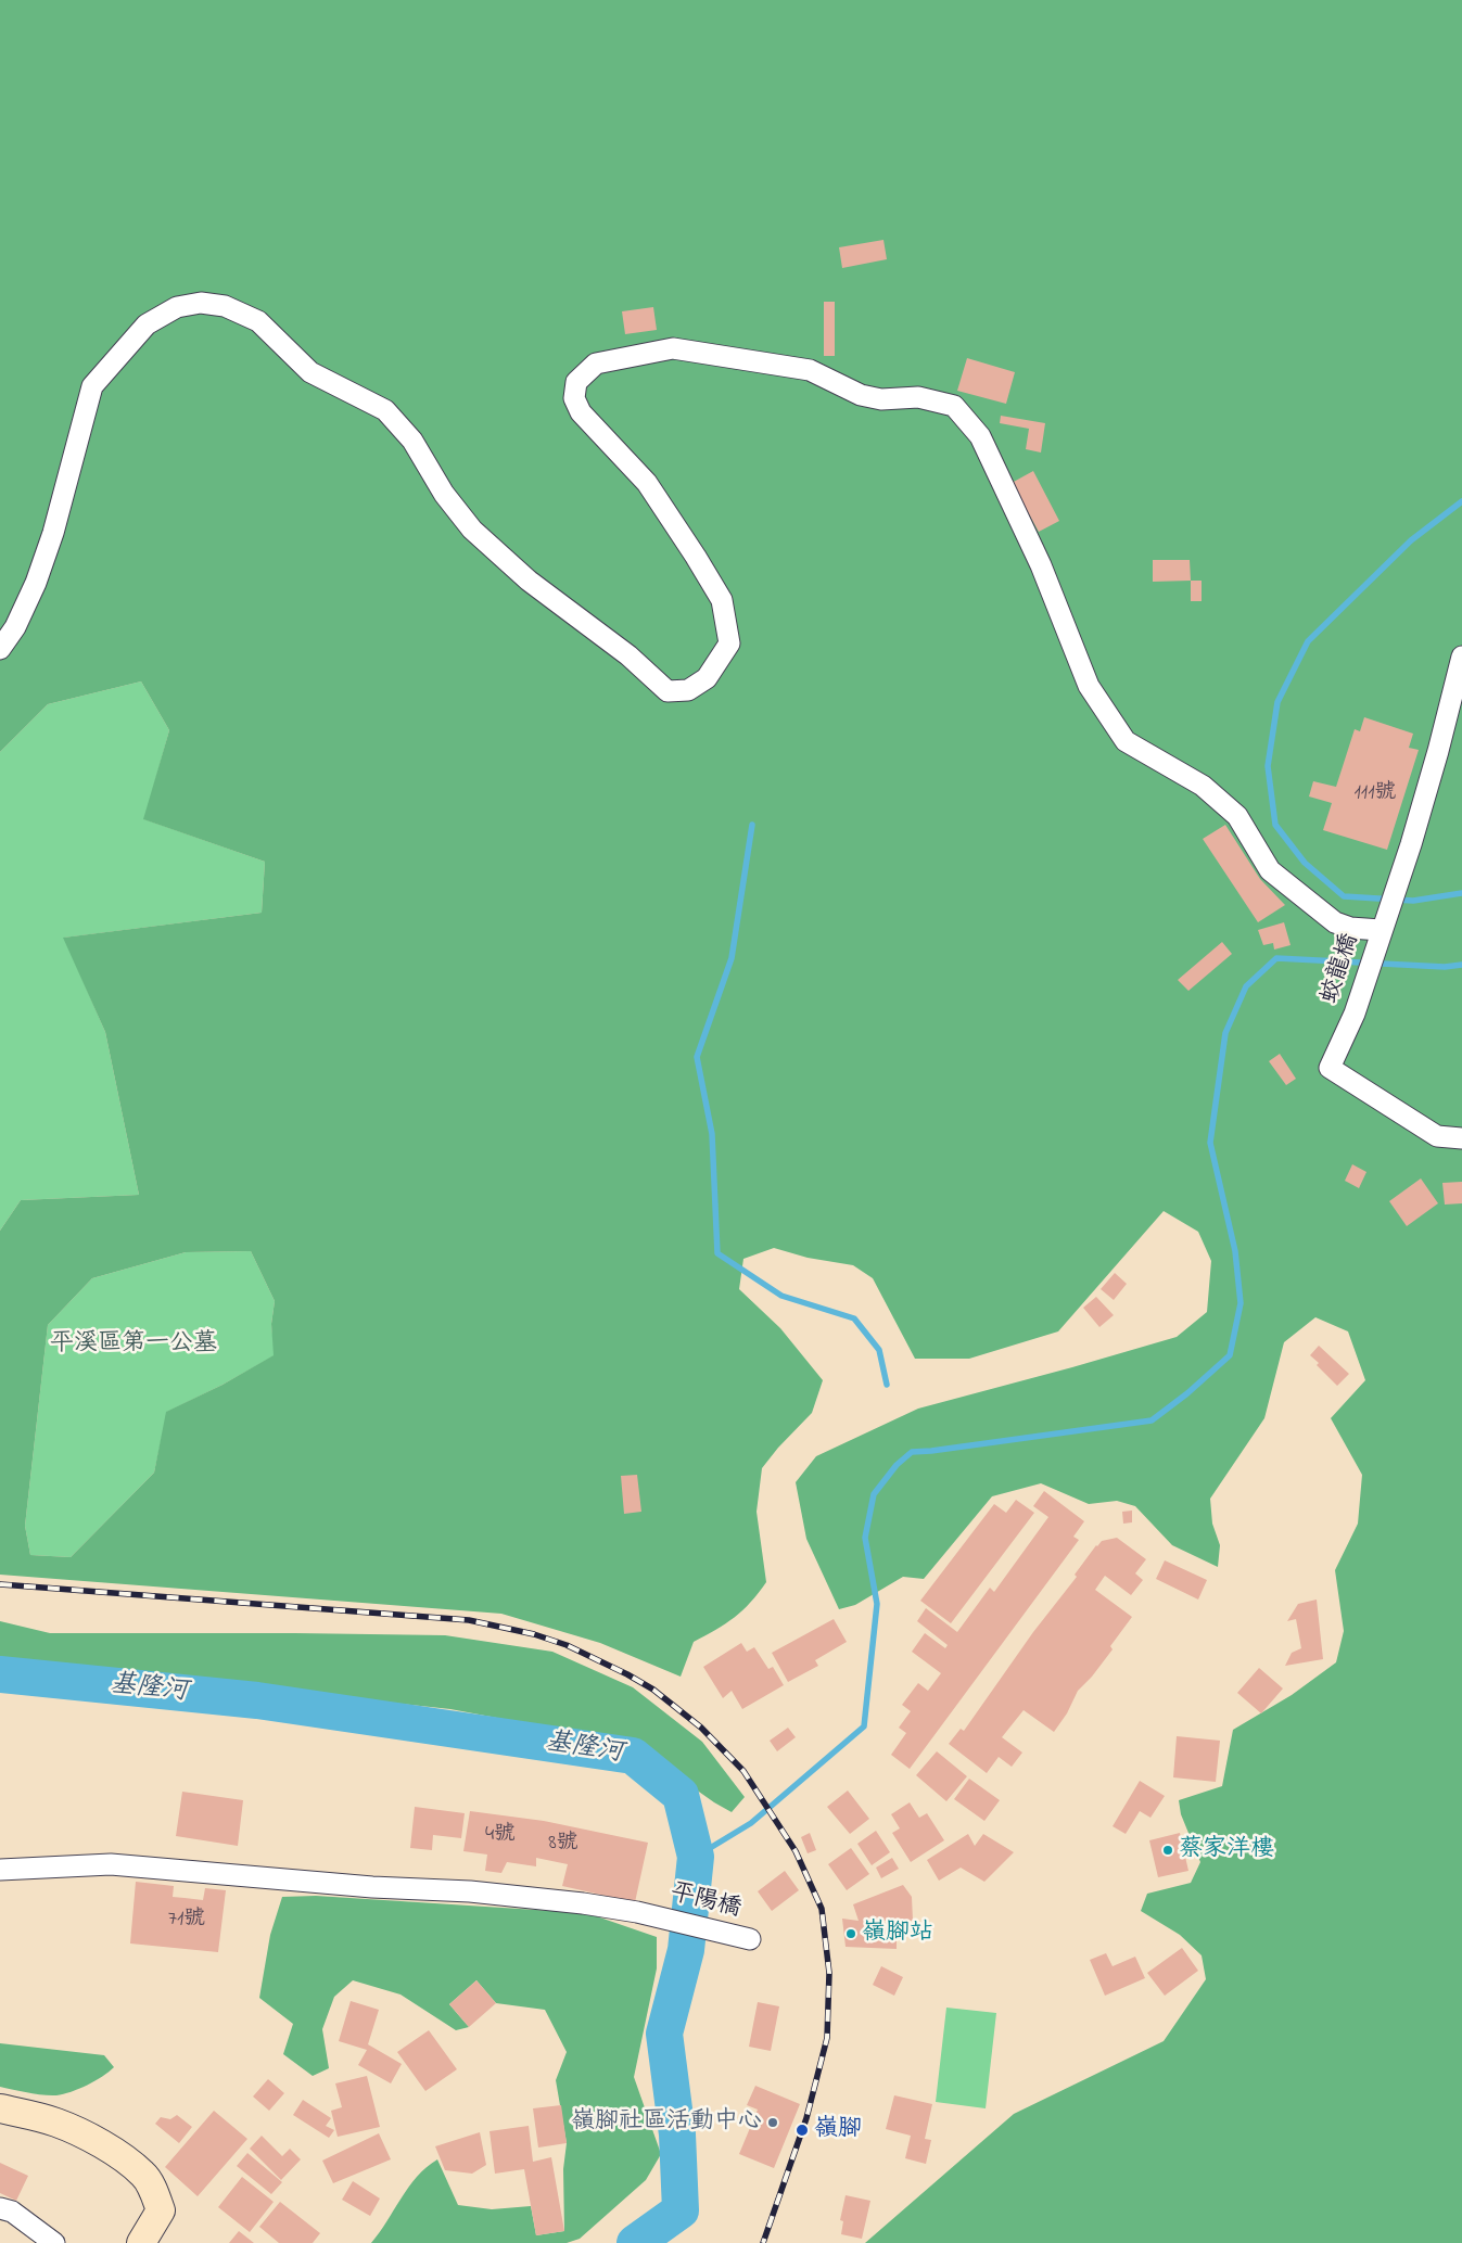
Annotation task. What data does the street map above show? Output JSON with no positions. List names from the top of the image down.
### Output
{
  "streets": {
    "street": ["蛟龍橋", "平陽橋"]
  },
  "water": ["基隆河"],
  "parks": ["平溪區第一公墓"],
  "places": [
    "蔡家洋樓",
    "嶺腳站",
    "嶺腳社區活動中心",
    "嶺腳"
  ],
  "house_numbers": [
    "111號",
    "4號",
    "8號",
    "71號"
  ]
}
